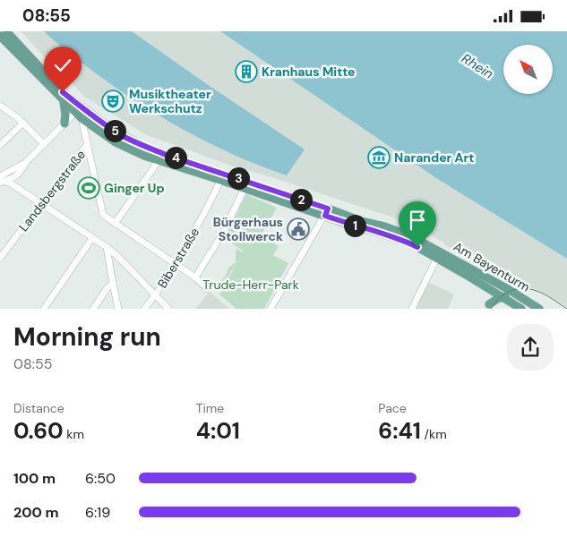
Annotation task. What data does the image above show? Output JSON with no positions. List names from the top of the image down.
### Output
{
  "streets": {
    "main road": ["Am Bayenturm"],
    "street": ["Landsbergstraße", "Biberstraße"]
  },
  "water": ["Rhein"],
  "parks": ["Trude-Herr-Park"],
  "places": {
    "building": ["Kranhaus Mitte"],
    "theatre": ["Musiktheater Werkschutz"],
    "museum": ["Narander Art"],
    "sports": ["Ginger Up"],
    "public building": ["Bürgerhaus Stollwerck"]
  },
  "north": "top left",
  "page": {
    "status": "08:55",
    "pins": [
      "5",
      "4",
      "3",
      "2",
      "1"
    ],
    "heading": ["Morning run", "08:55"],
    "stats": [
      ["Distance", "0.60 km"],
      ["Time", "4:01"],
      ["Pace", "6:41 /km"]
    ],
    "list": [
      {
        "name": "100 m",
        "note": "6:50"
      },
      {
        "name": "200 m",
        "note": "6:19"
      }
    ]
  }
}
